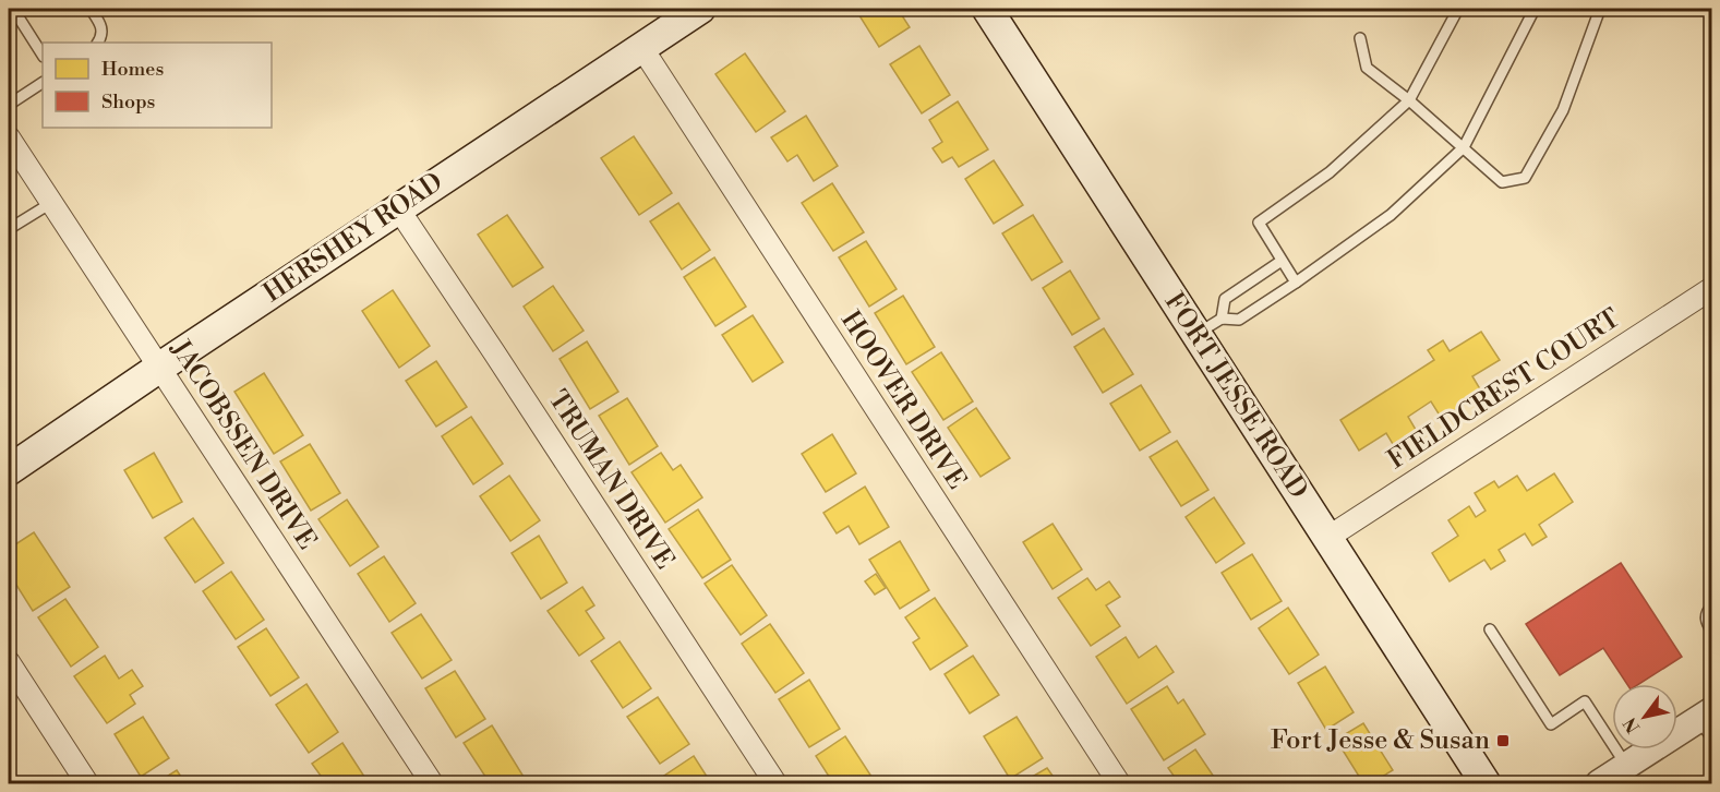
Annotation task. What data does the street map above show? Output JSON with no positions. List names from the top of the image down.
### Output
{
  "streets": {
    "main road": ["HERSHEY ROAD", "FORT JESSE ROAD"],
    "street": [
      "FIELDCREST COURT",
      "HOOVER DRIVE",
      "JACOBSSEN DRIVE",
      "TRUMAN DRIVE"
    ]
  },
  "crossings": [
    ["HERSHEY ROAD", "HOOVER DRIVE"],
    ["HERSHEY ROAD", "JACOBSSEN DRIVE"],
    ["HERSHEY ROAD", "TRUMAN DRIVE"],
    ["FIELDCREST COURT", "FORT JESSE ROAD"]
  ],
  "places": {
    "transit": ["Fort Jesse & Susan"]
  },
  "legend": ["Homes", "Shops"],
  "north": "bottom left"
}
